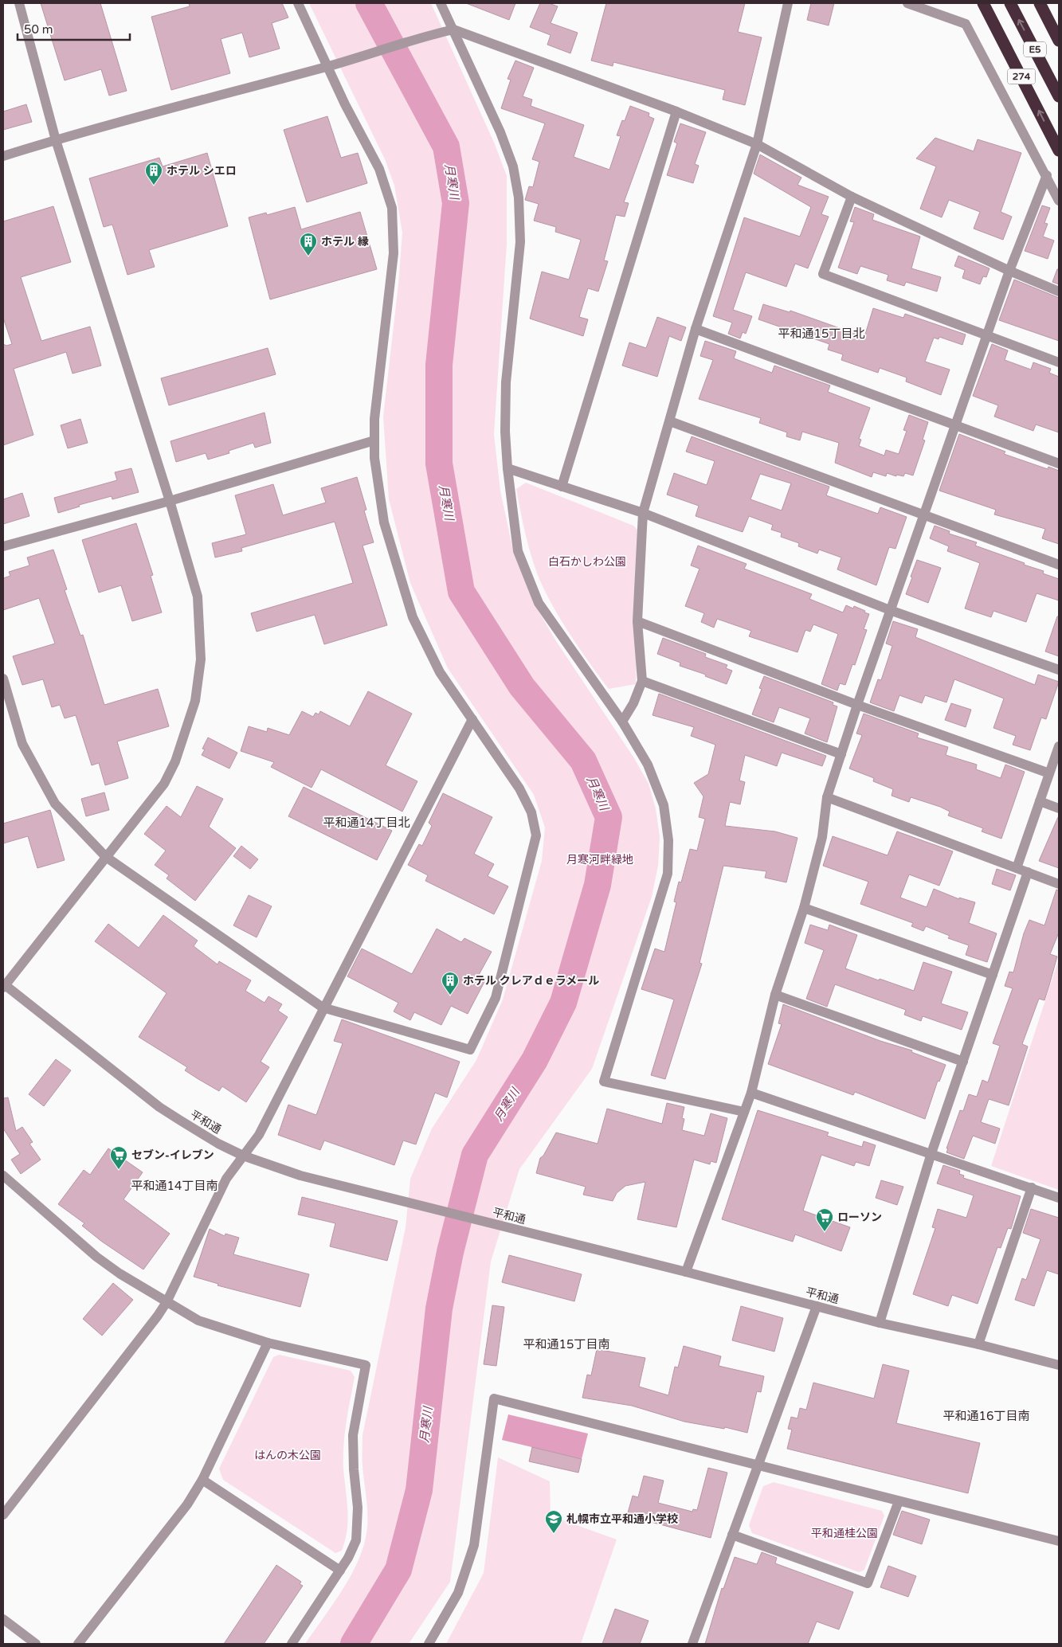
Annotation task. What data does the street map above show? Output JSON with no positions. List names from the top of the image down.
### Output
{
  "streets": {
    "highway": ["E5", "274"],
    "street": ["平和通"]
  },
  "districts": [
    "平和通15丁目北",
    "平和通14丁目北",
    "平和通14丁目南",
    "平和通15丁目南",
    "平和通16丁目南"
  ],
  "water": ["月寒川"],
  "parks": [
    "白石かしわ公園",
    "月寒河畔緑地",
    "はんの木公園",
    "平和通桂公園"
  ],
  "places": {
    "building": ["ホテル シエロ", "ホテル 縁", "ホテル クレアｄｅラメール"],
    "supermarket": ["セブン-イレブン", "ローソン"],
    "school or university": ["札幌市立平和通小学校"]
  },
  "scale_bar": "50 m"
}
